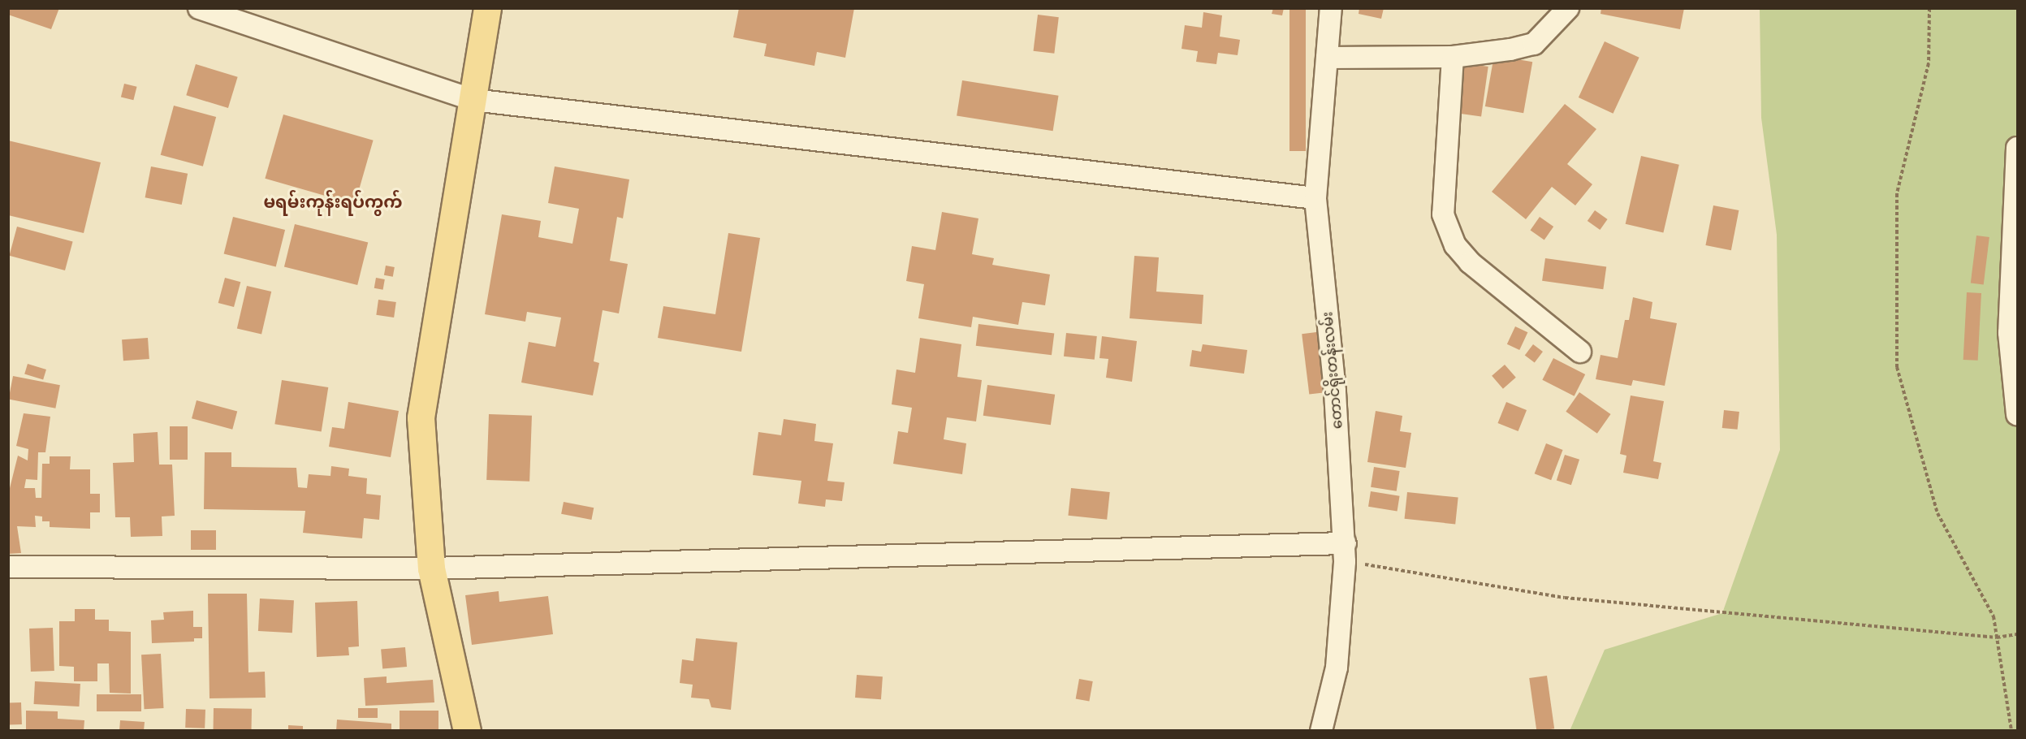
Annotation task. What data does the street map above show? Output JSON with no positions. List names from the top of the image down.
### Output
{
  "streets": {
    "street": ["တောင်ရိုးတန်းလမ်း"]
  },
  "districts": ["မရမ်းကုန်းရပ်ကွက်"]
}
